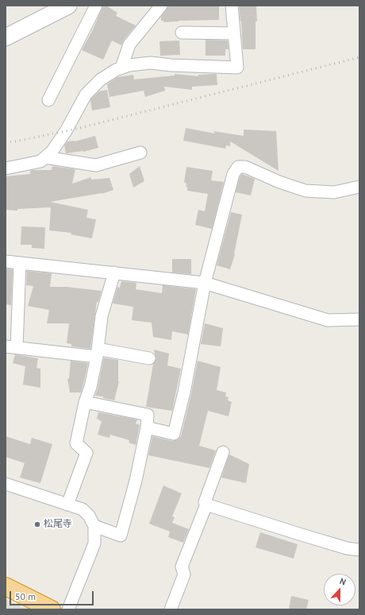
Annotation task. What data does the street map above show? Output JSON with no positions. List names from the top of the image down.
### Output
{
  "places": ["松尾寺"],
  "scale_bar": "50 m",
  "north": "top"
}
